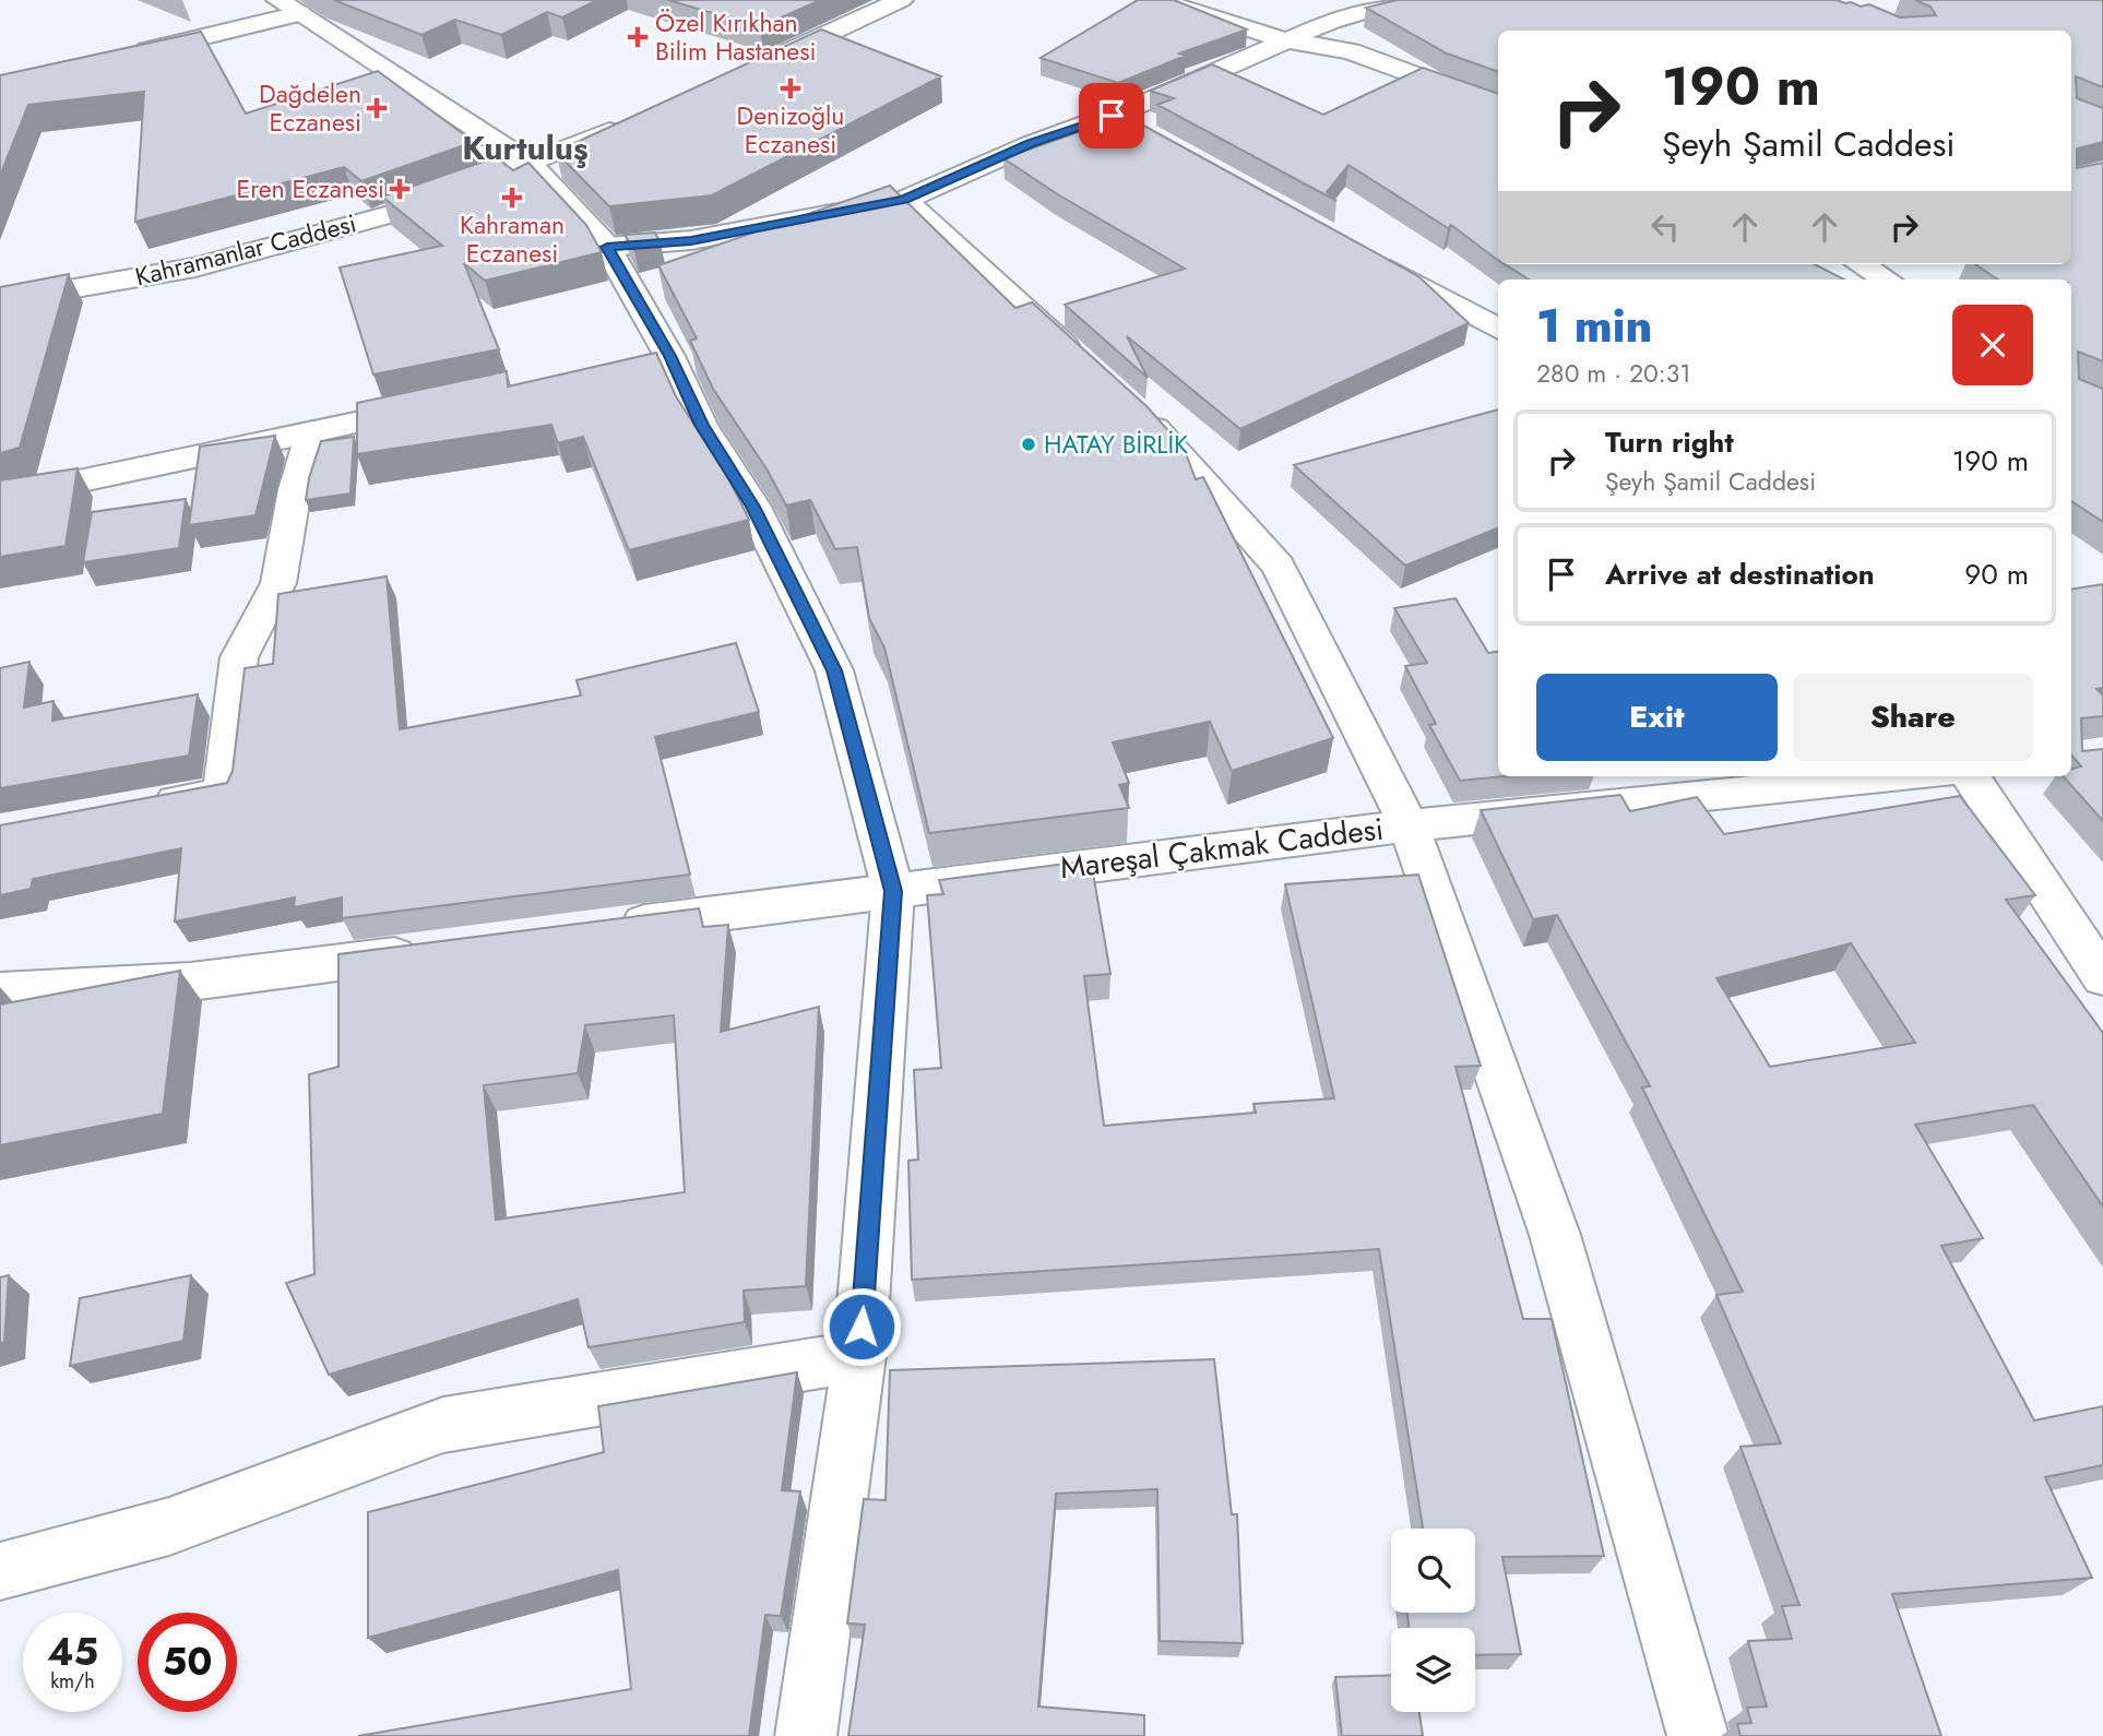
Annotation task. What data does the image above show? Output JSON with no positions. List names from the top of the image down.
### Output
{
  "streets": {
    "street": ["Kahramanlar Caddesi", "Mareşal Çakmak Caddesi"]
  },
  "districts": ["Kurtuluş"],
  "places": {
    "health": [
      "Özel Kırıkhan Bilim Hastanesi",
      "Denizoğlu Eczanesi",
      "Dağdelen Eczanesi",
      "Eren Eczanesi",
      "Kahraman Eczanesi"
    ],
    "other": ["HATAY BİRLİK"]
  },
  "page": {
    "turn": ["190 m", "Şeyh Şamil Caddesi"],
    "heading": ["1 min", "280 m · 20:31"],
    "list": [
      {
        "name": "Turn right",
        "note": "Şeyh Şamil Caddesi",
        "value": "190 m"
      },
      {
        "name": "Arrive at destination",
        "value": "90 m"
      }
    ],
    "buttons": ["Exit", "Share"],
    "speed": "45 km/h",
    "limit": "50"
  }
}
